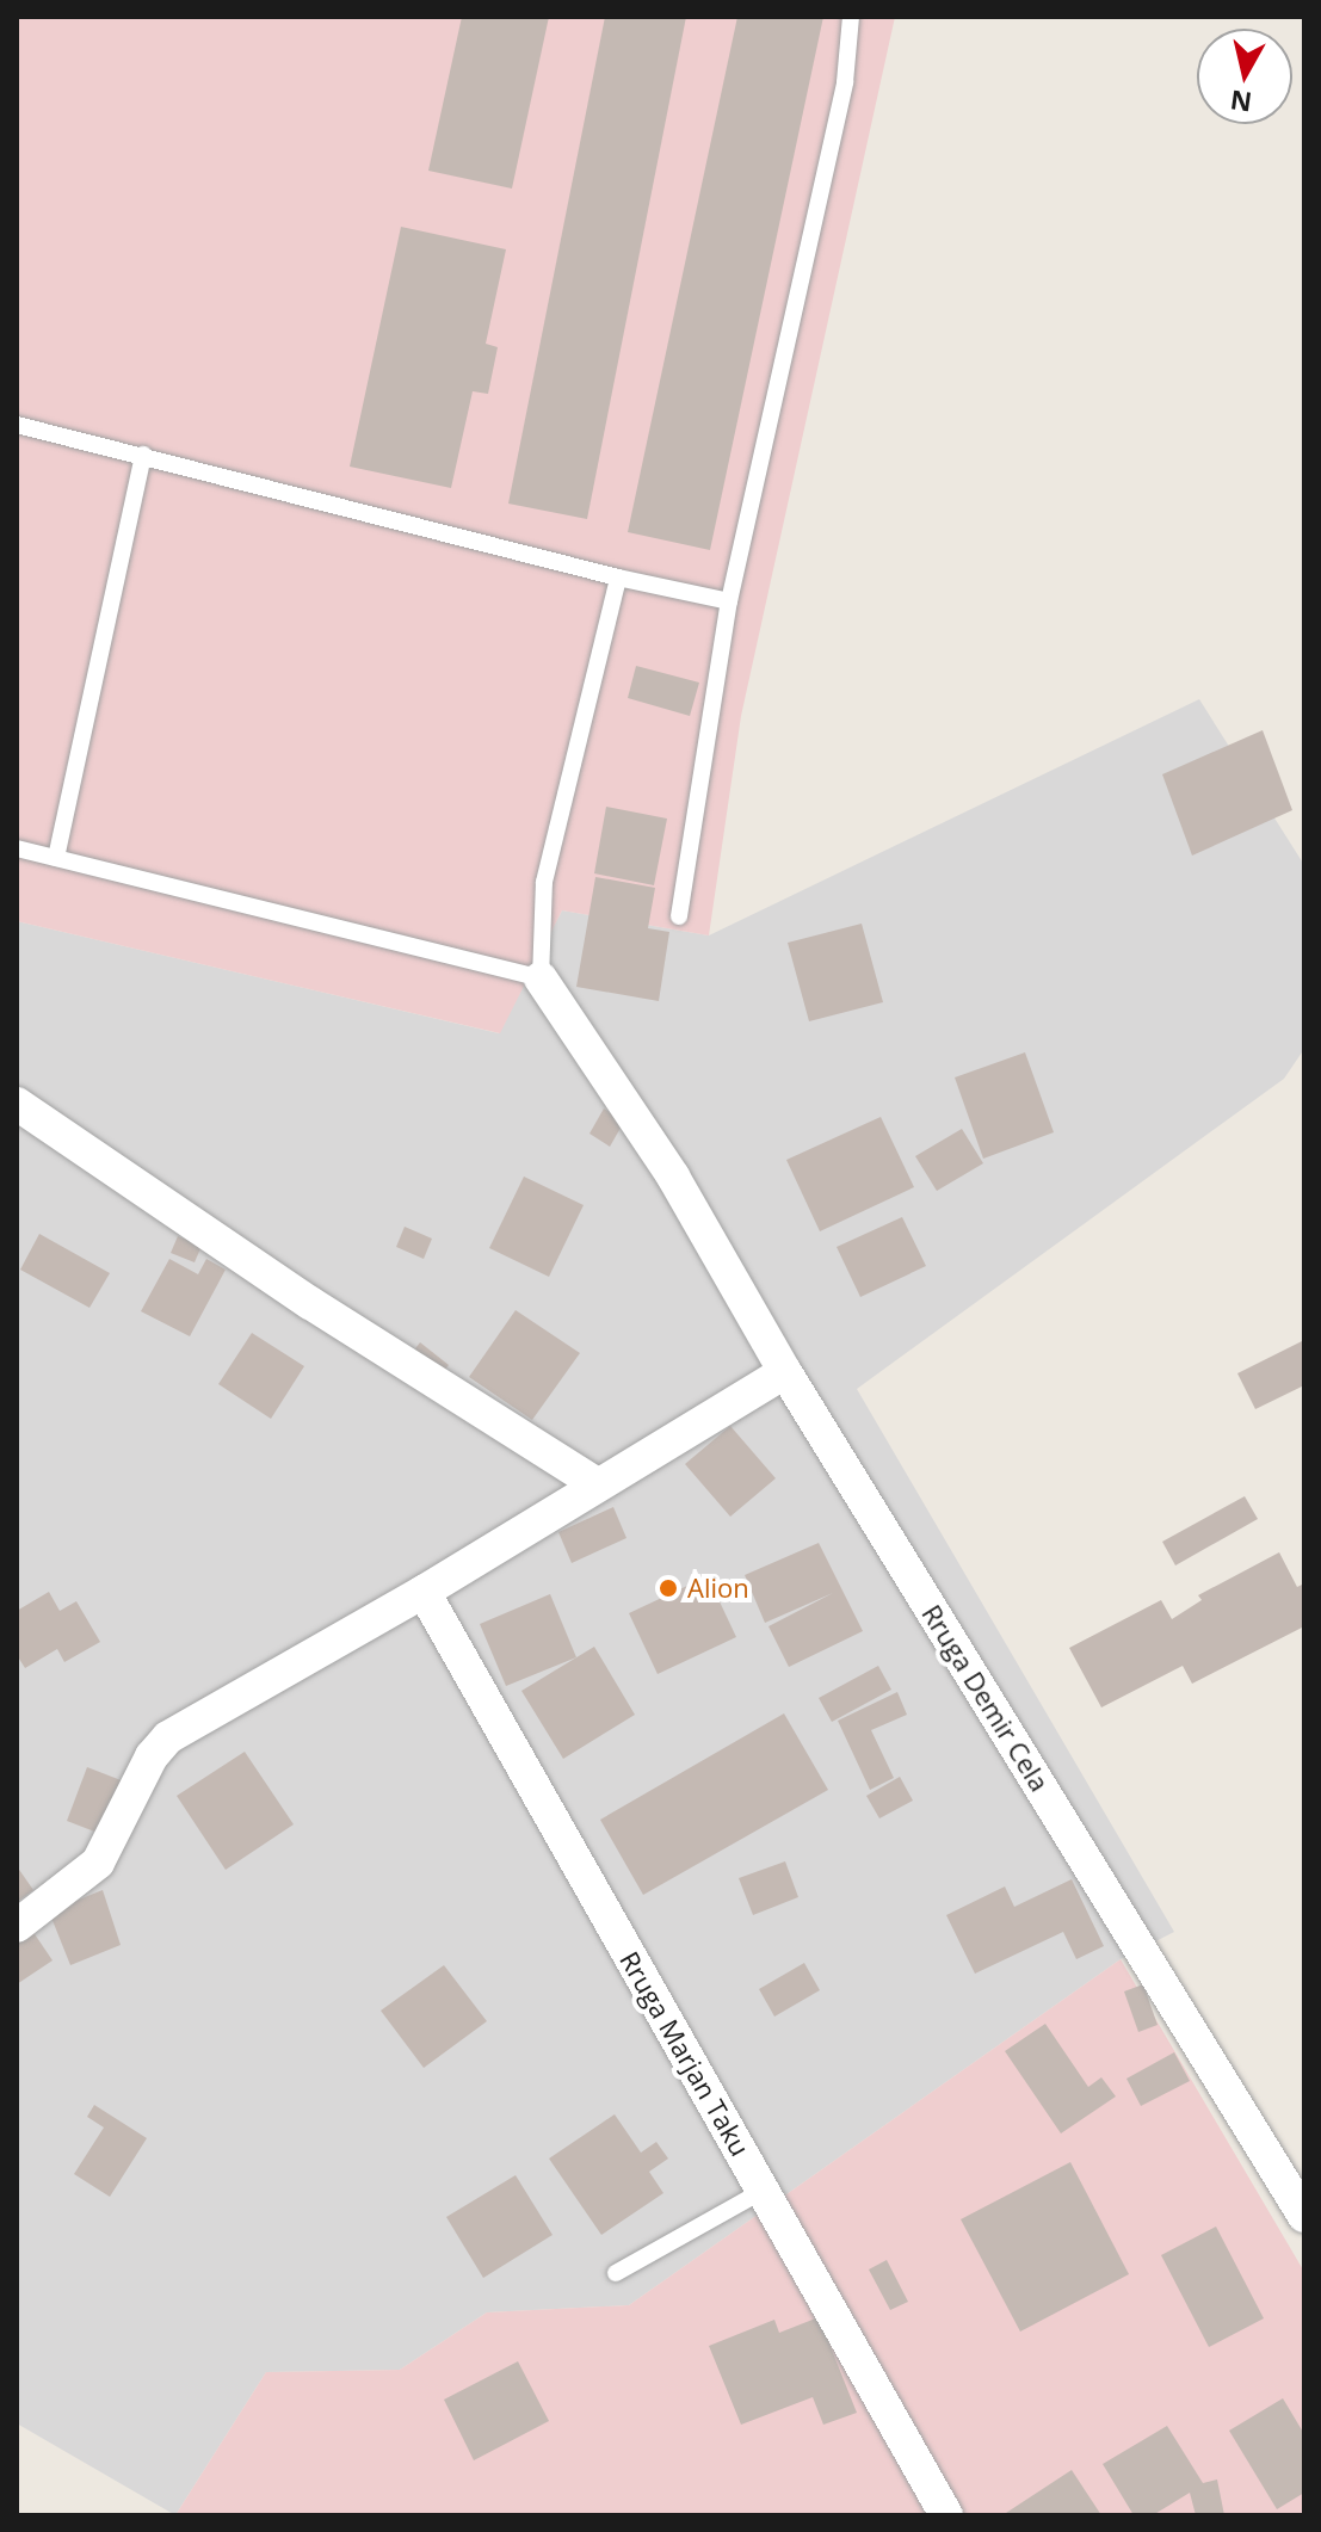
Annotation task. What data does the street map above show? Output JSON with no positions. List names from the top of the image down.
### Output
{
  "streets": {
    "street": ["Rruga Demir Cela", "Rruga Marjan Taku"]
  },
  "places": ["Alion"],
  "north": "bottom"
}
